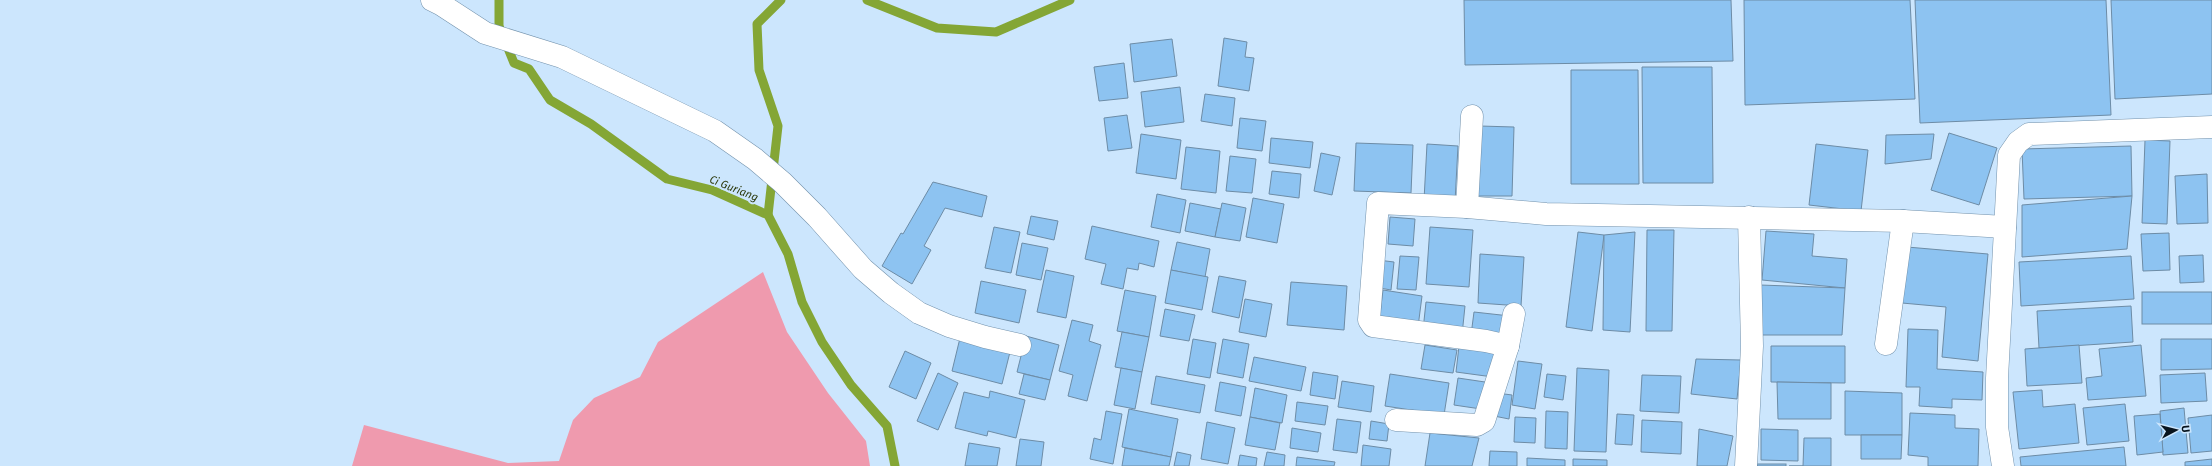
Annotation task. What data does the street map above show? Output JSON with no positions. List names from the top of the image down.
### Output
{
  "water": ["Ci Guriang"],
  "north": "right"
}
